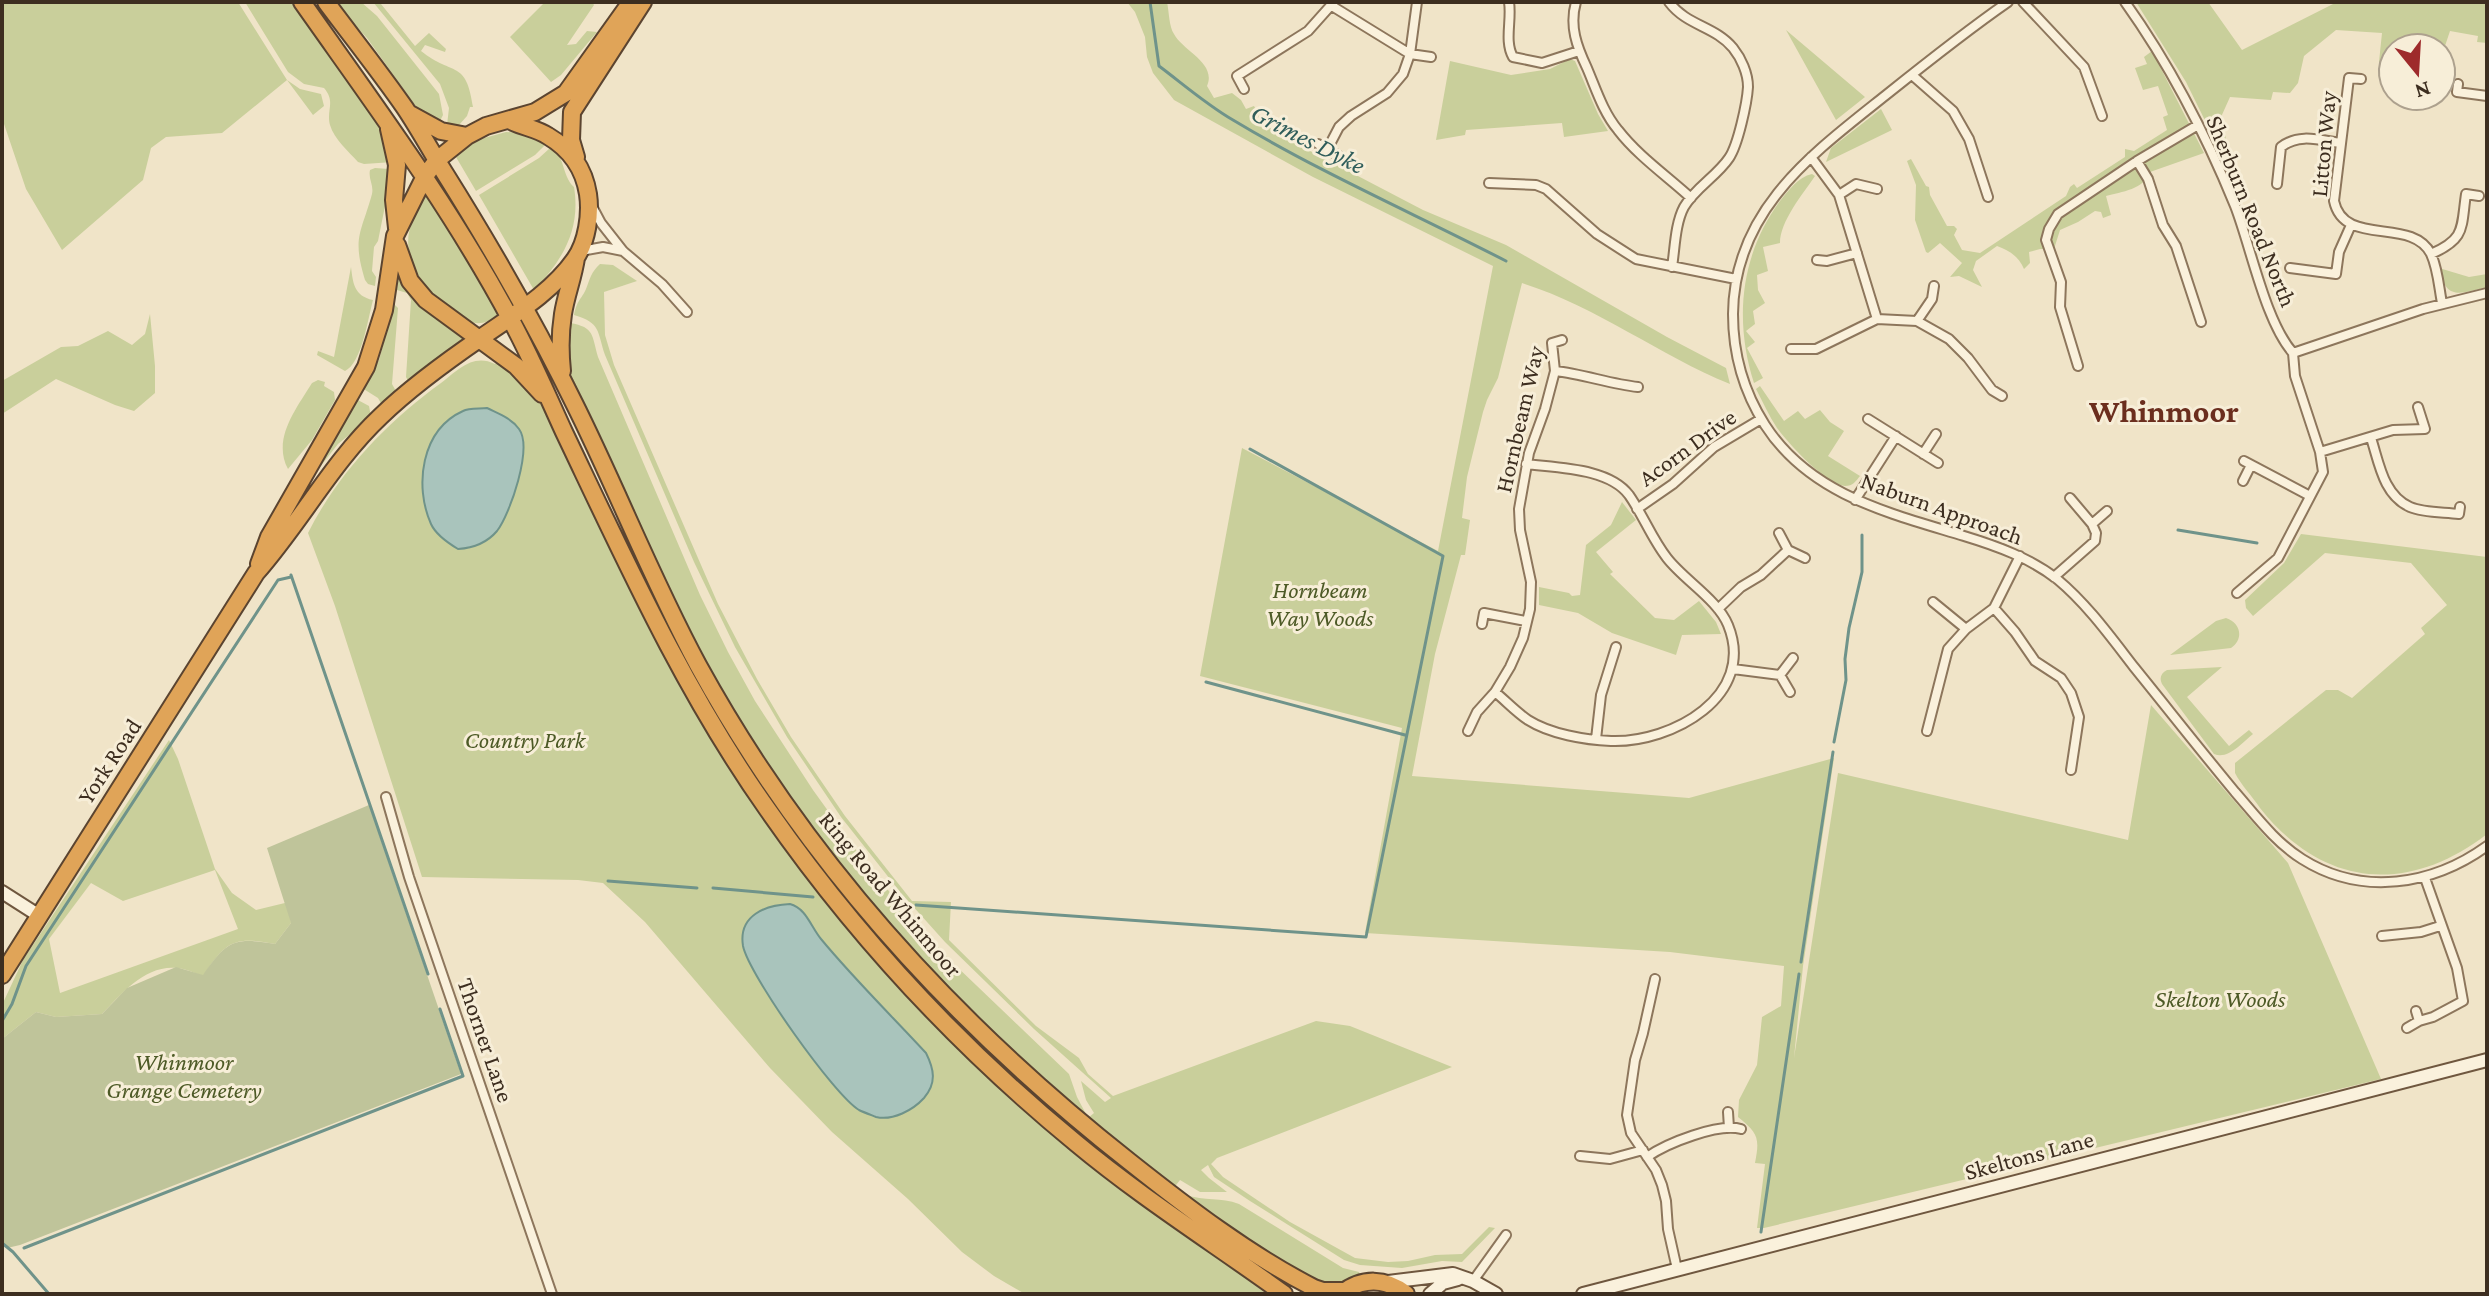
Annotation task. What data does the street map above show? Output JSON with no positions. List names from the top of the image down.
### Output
{
  "streets": {
    "highway": ["York Road", "Ring Road Whinmoor"],
    "street": [
      "Litton Way",
      "Sherburn Road North",
      "Hornbeam Way",
      "Acorn Drive",
      "Naburn Approach",
      "Thorner Lane",
      "Skeltons Lane"
    ]
  },
  "crossings": [
    ["Acorn Drive", "Naburn Approach"],
    ["York Road", "Ring Road Whinmoor"]
  ],
  "districts": ["Whinmoor"],
  "water": ["Grimes Dyke"],
  "parks": [
    "Hornbeam Way Woods",
    "Country Park",
    "Skelton Woods",
    "Whinmoor Grange Cemetery"
  ],
  "north": "bottom"
}
